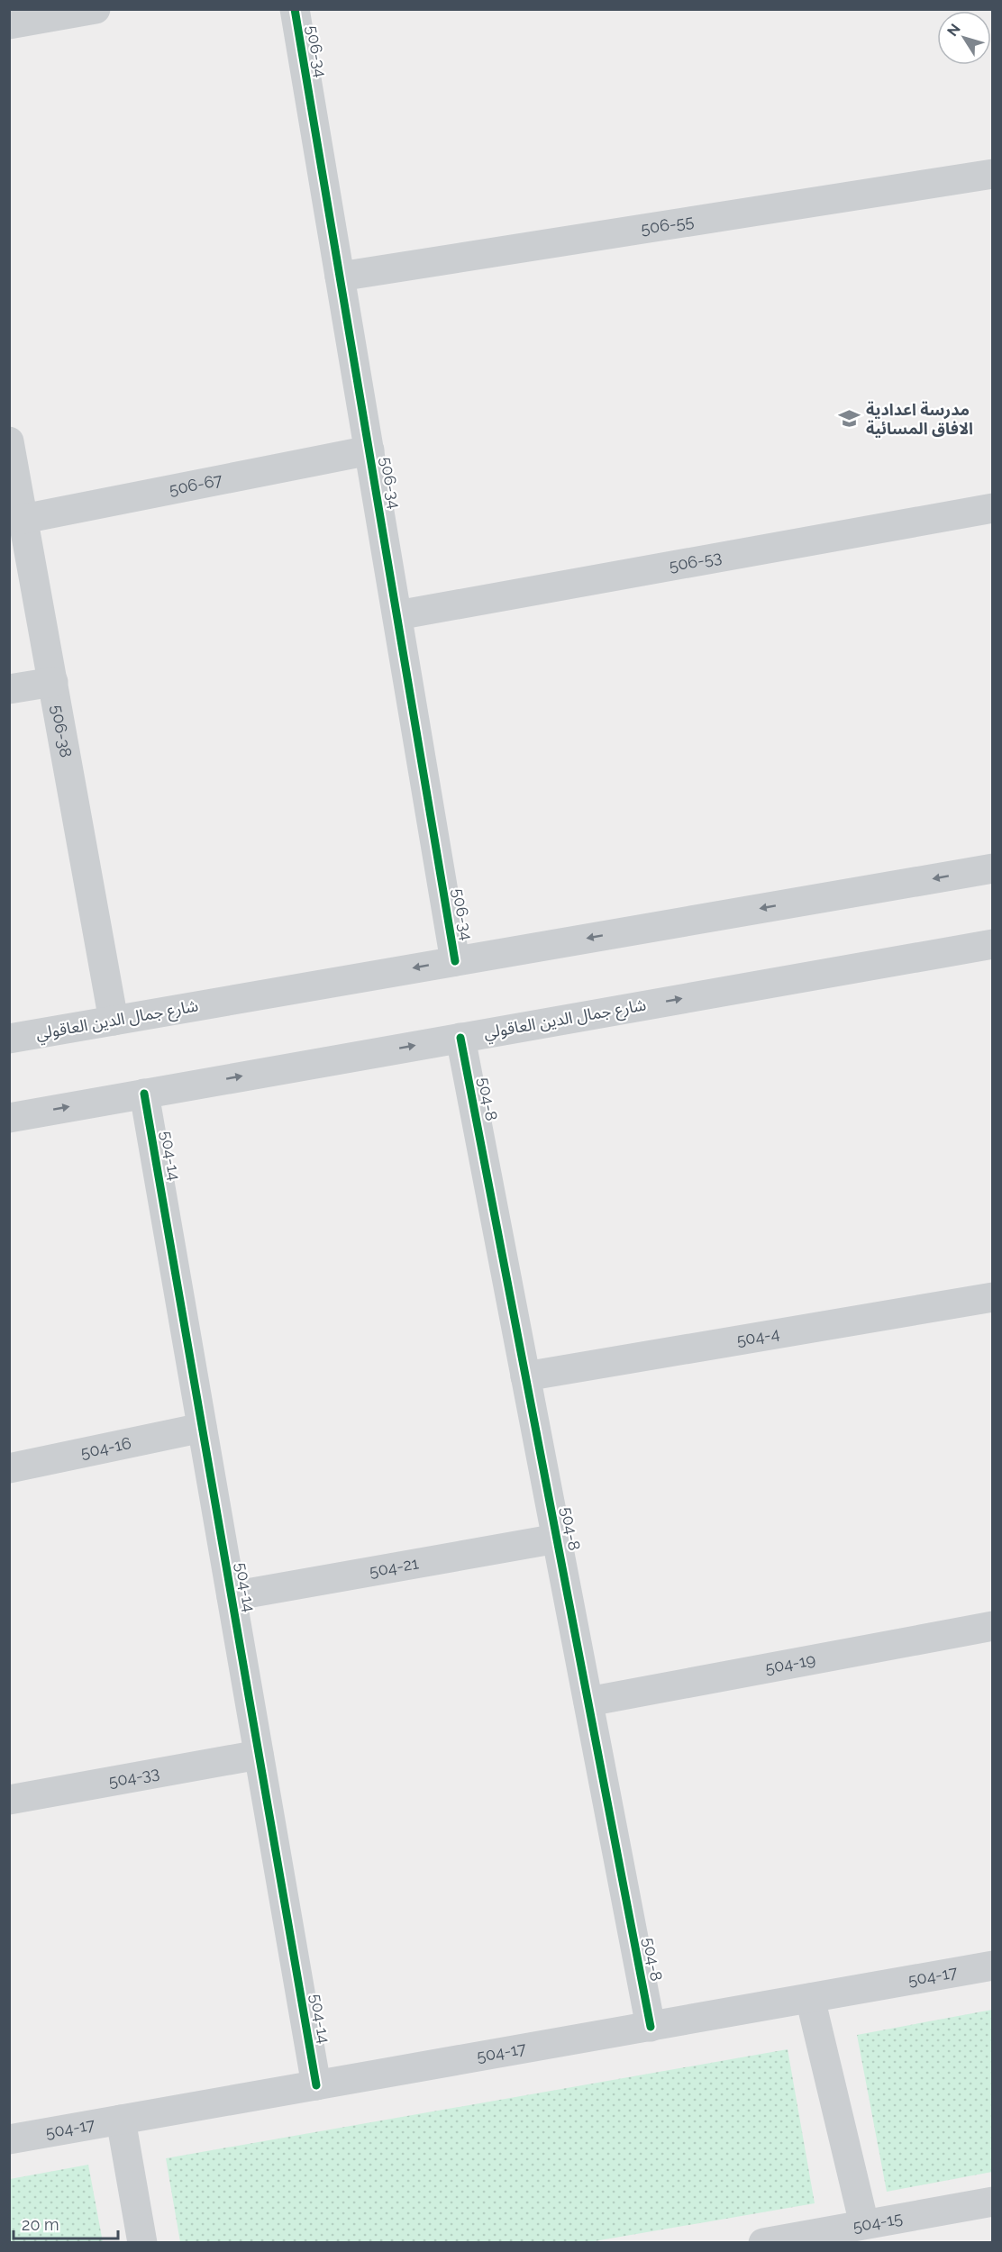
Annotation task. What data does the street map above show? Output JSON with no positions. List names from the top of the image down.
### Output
{
  "streets": {
    "street": [
      "506-34",
      "506-55",
      "506-67",
      "506-53",
      "506-38",
      "شارع جمال الدين العاقولي",
      "504-8",
      "504-14",
      "504-4",
      "504-16",
      "504-21",
      "504-19",
      "504-33",
      "504-17",
      "504-15"
    ]
  },
  "crossings": [
    ["506-34", "506-55"],
    ["506-34", "506-67"],
    ["506-34", "506-53"],
    ["506-34", "شارع جمال الدين العاقولي"],
    ["506-67", "506-38"],
    ["506-38", "شارع جمال الدين العاقولي"],
    ["شارع جمال الدين العاقولي", "504-8"],
    ["شارع جمال الدين العاقولي", "504-14"],
    ["504-8", "504-4"],
    ["504-8", "504-21"],
    ["504-8", "504-19"],
    ["504-8", "504-17"],
    ["504-14", "504-16"],
    ["504-14", "504-21"],
    ["504-14", "504-33"],
    ["504-14", "504-17"]
  ],
  "places": {
    "school or university": ["مدرسة اعدادية الافاق المسائية"]
  },
  "scale_bar": "20 m",
  "north": "top left"
}
